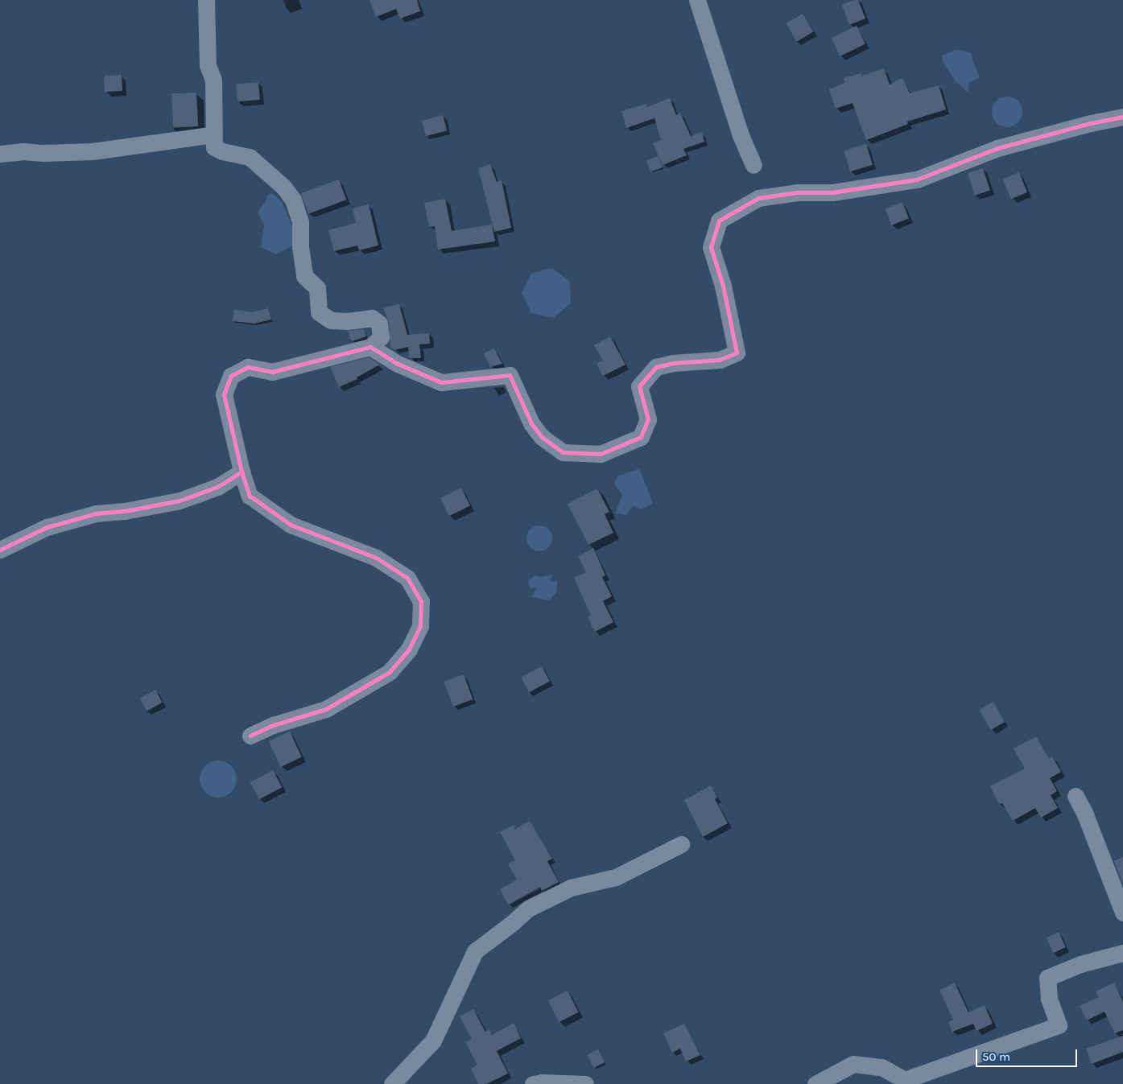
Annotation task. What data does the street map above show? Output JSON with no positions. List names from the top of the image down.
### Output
{
  "scale_bar": "50 m"
}
